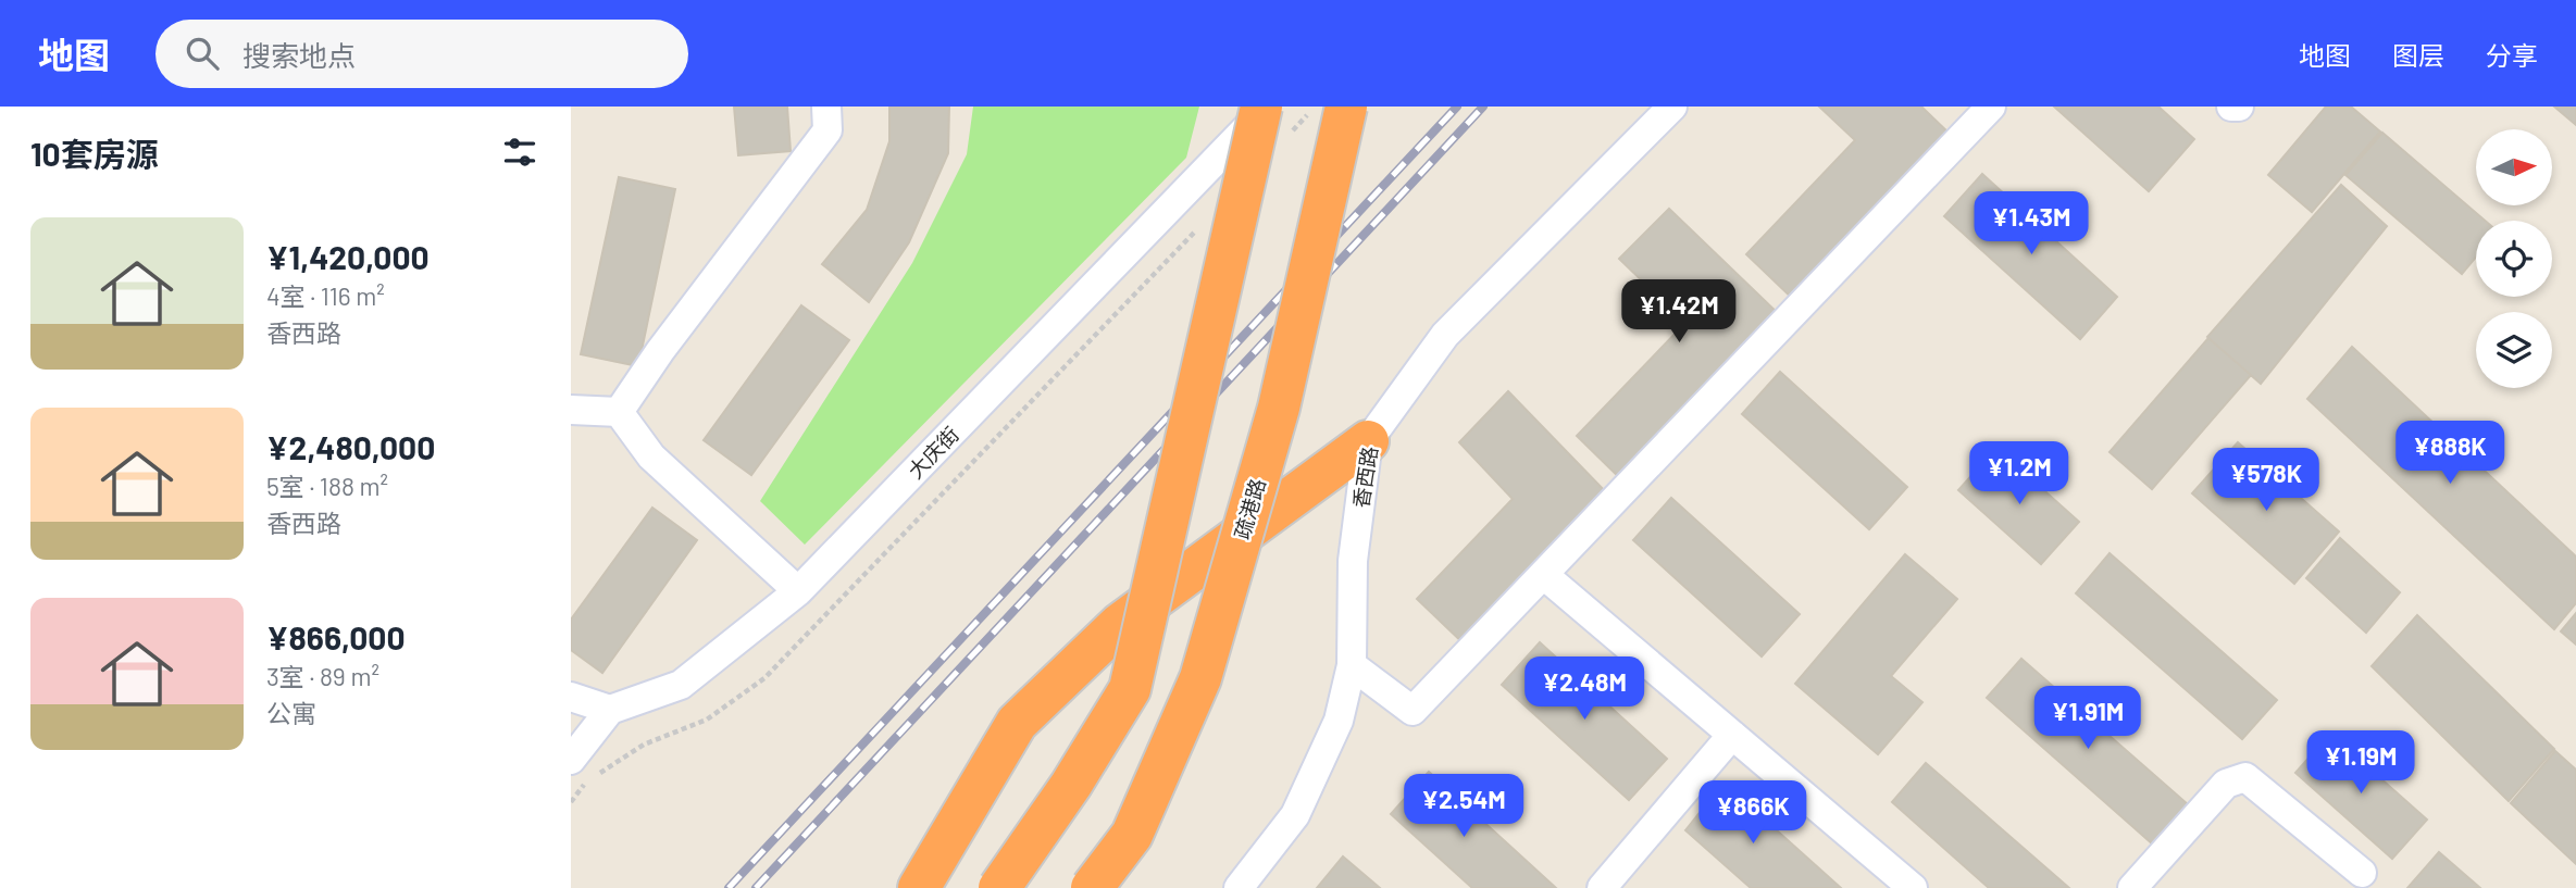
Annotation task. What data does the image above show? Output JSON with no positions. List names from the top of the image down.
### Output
{
  "streets": {
    "highway": ["疏港路"],
    "street": ["大庆街", "香西路"]
  },
  "north": "right",
  "page": {
    "header": "地图",
    "search": "搜索地点",
    "nav": ["地图", "图层", "分享"],
    "heading": "10套房源",
    "price": [
      "¥1.43M",
      "¥1.42M",
      "¥888K",
      "¥1.2M",
      "¥578K",
      "¥2.48M",
      "¥1.91M",
      "¥1.19M",
      "¥2.54M",
      "¥866K"
    ],
    "list": [
      {
        "name": "¥1,420,000",
        "note": "4室 · 116 m² · 香西路"
      },
      {
        "name": "¥2,480,000",
        "note": "5室 · 188 m² · 香西路"
      },
      {
        "name": "¥866,000",
        "note": "3室 · 89 m² · 公寓"
      }
    ]
  }
}
